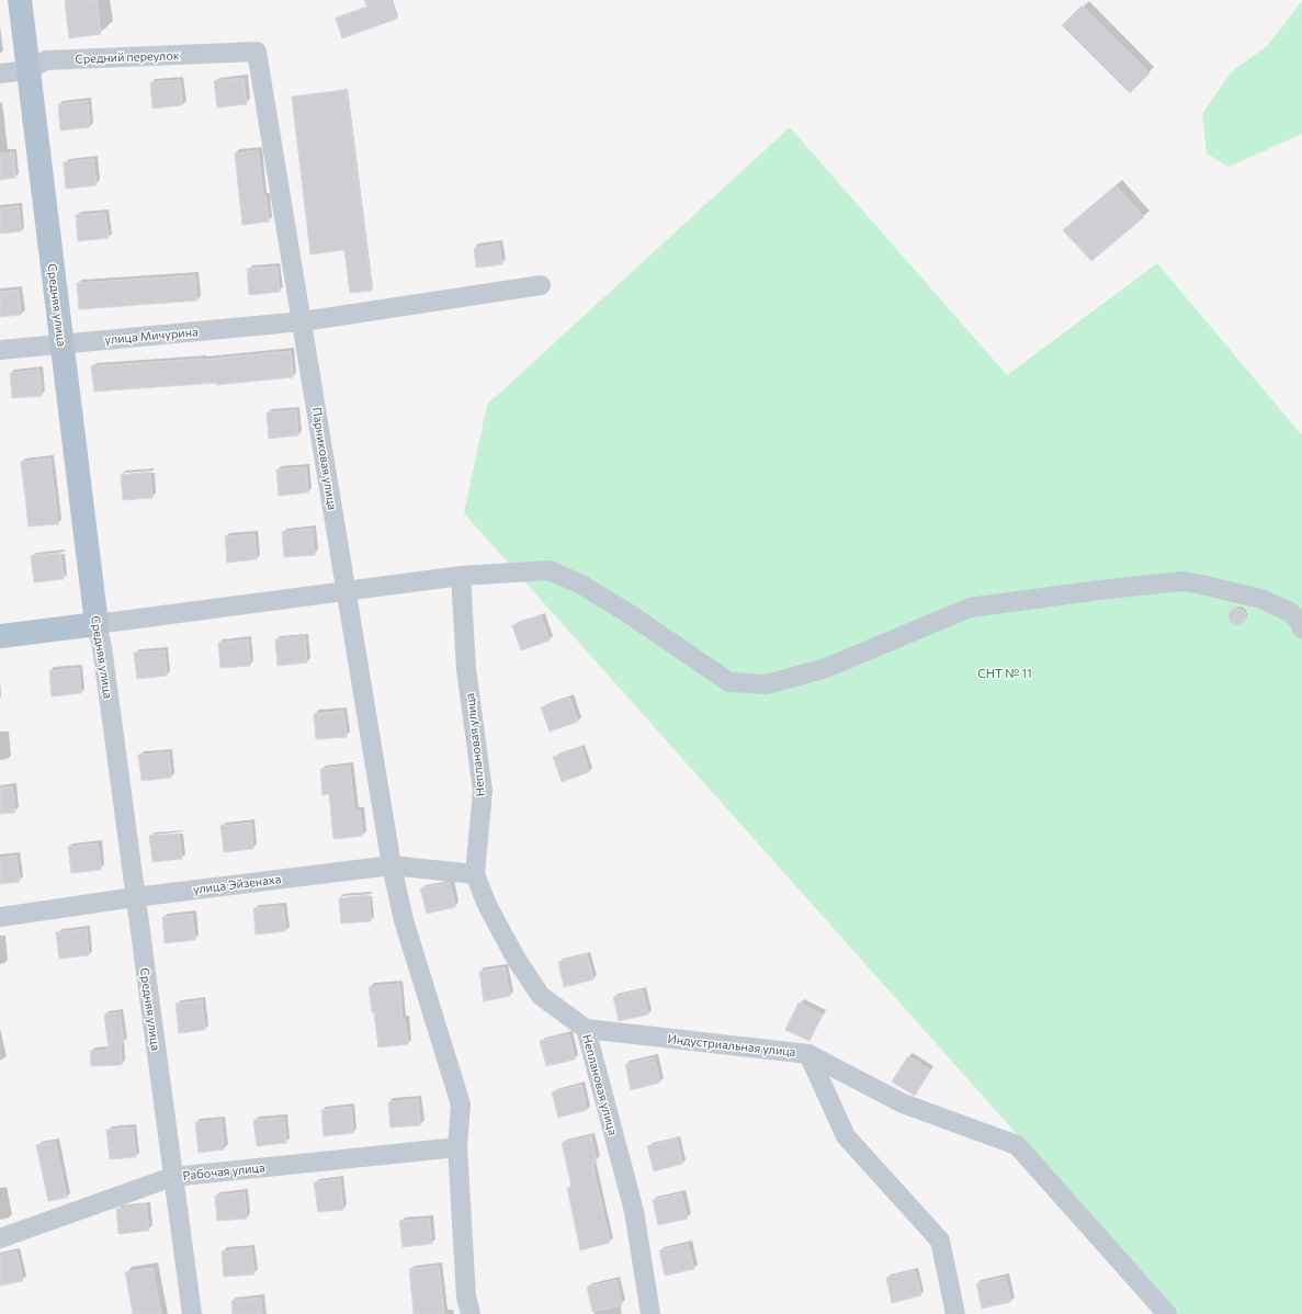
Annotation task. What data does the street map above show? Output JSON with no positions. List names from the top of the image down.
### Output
{
  "streets": {
    "main road": ["Средняя улица"],
    "street": [
      "Средний переулок",
      "улица Мичурина",
      "Парниковая улица",
      "Неплановая улица",
      "улица Эйзенаха",
      "Индустриальная улица",
      "Рабочая улица"
    ]
  },
  "crossings": [
    ["Средний переулок", "Средняя улица"],
    ["Средний переулок", "Парниковая улица"],
    ["Средняя улица", "улица Мичурина"],
    ["Средняя улица", "улица Эйзенаха"],
    ["Средняя улица", "Рабочая улица"],
    ["улица Мичурина", "Парниковая улица"],
    ["Парниковая улица", "улица Эйзенаха"],
    ["Парниковая улица", "Рабочая улица"],
    ["Неплановая улица", "улица Эйзенаха"],
    ["Неплановая улица", "Индустриальная улица"]
  ],
  "parks": ["СНТ № 11"]
}
